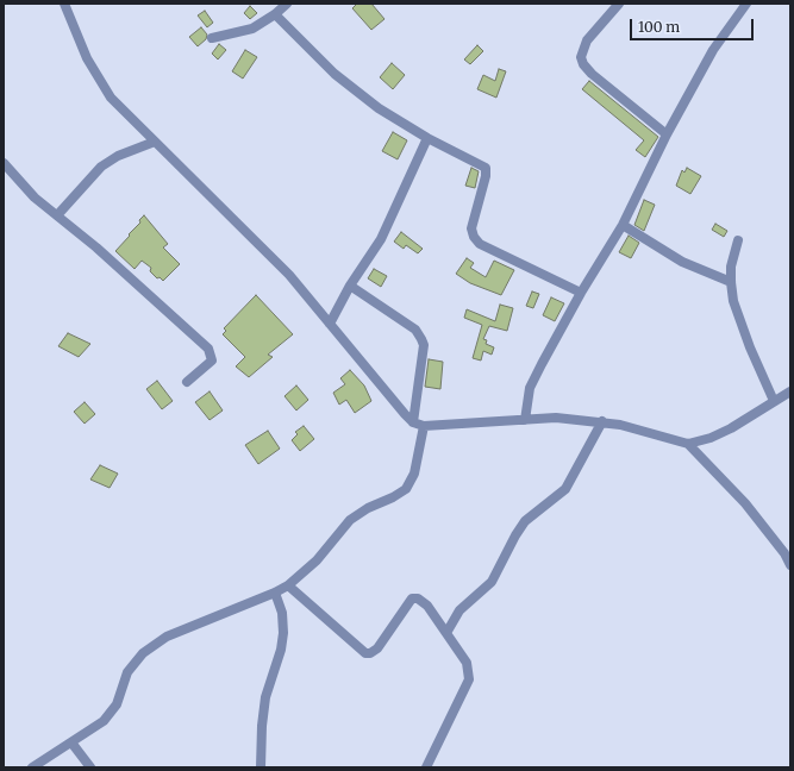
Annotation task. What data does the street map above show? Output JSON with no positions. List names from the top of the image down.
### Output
{
  "scale_bar": "100 m"
}
